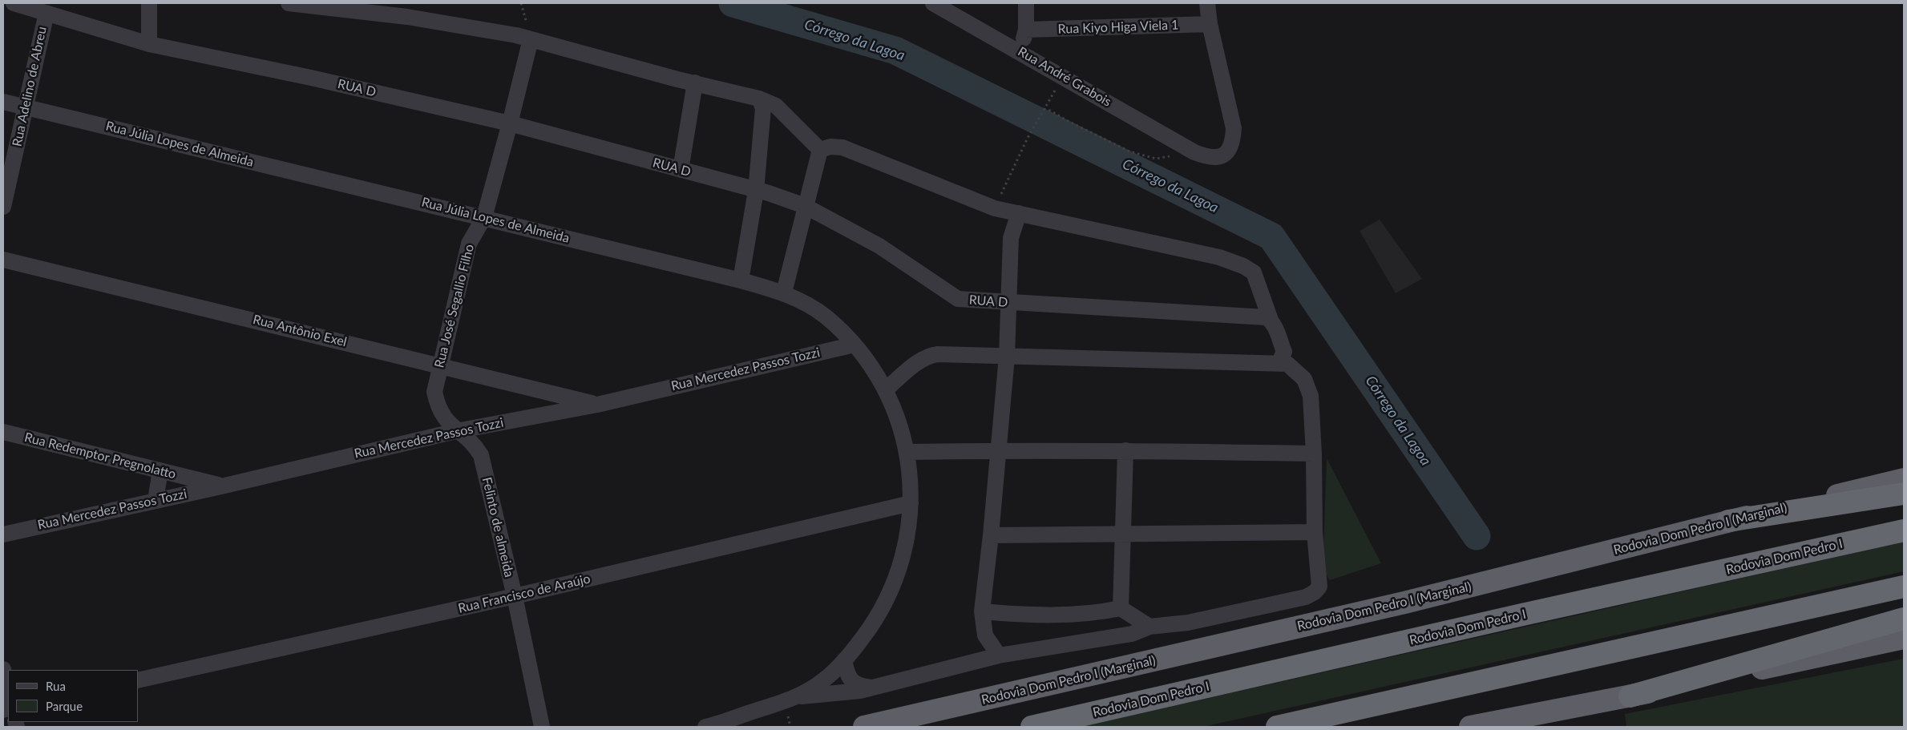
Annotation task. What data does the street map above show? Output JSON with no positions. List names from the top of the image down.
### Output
{
  "streets": {
    "highway": ["Rodovia Dom Pedro I (Marginal)", "Rodovia Dom Pedro I"],
    "street": [
      "Rua Kiyo Higa Viela 1",
      "Rua André Grabois",
      "Rua Adelino de Abreu",
      "RUA D",
      "Rua Júlia Lopes de Almeida",
      "Rua José Segallio Filho",
      "Rua Antônio Exel",
      "Rua Mercedez Passos Tozzi",
      "Rua Redemptor Pregnolatto",
      "Felinto de almeida",
      "Rua Francisco de Araújo"
    ]
  },
  "crossings": [
    ["Rua Kiyo Higa Viela 1", "Rua André Grabois"],
    ["Rua Adelino de Abreu", "RUA D"],
    ["Rua Adelino de Abreu", "Rua Júlia Lopes de Almeida"],
    ["RUA D", "Rua José Segallio Filho"],
    ["Rua Júlia Lopes de Almeida", "Rua José Segallio Filho"],
    ["Rua Júlia Lopes de Almeida", "Rua Mercedez Passos Tozzi"],
    ["Rua Júlia Lopes de Almeida", "Rua Francisco de Araújo"],
    ["Rua José Segallio Filho", "Rua Antônio Exel"],
    ["Rua José Segallio Filho", "Rua Mercedez Passos Tozzi"],
    ["Rua José Segallio Filho", "Felinto de almeida"],
    ["Rua Antônio Exel", "Rua Mercedez Passos Tozzi"],
    ["Rua Mercedez Passos Tozzi", "Rua Redemptor Pregnolatto"],
    ["Rua Mercedez Passos Tozzi", "Felinto de almeida"],
    ["Felinto de almeida", "Rua Francisco de Araújo"]
  ],
  "water": ["Córrego da Lagoa"],
  "legend": ["Rua", "Parque"]
}
